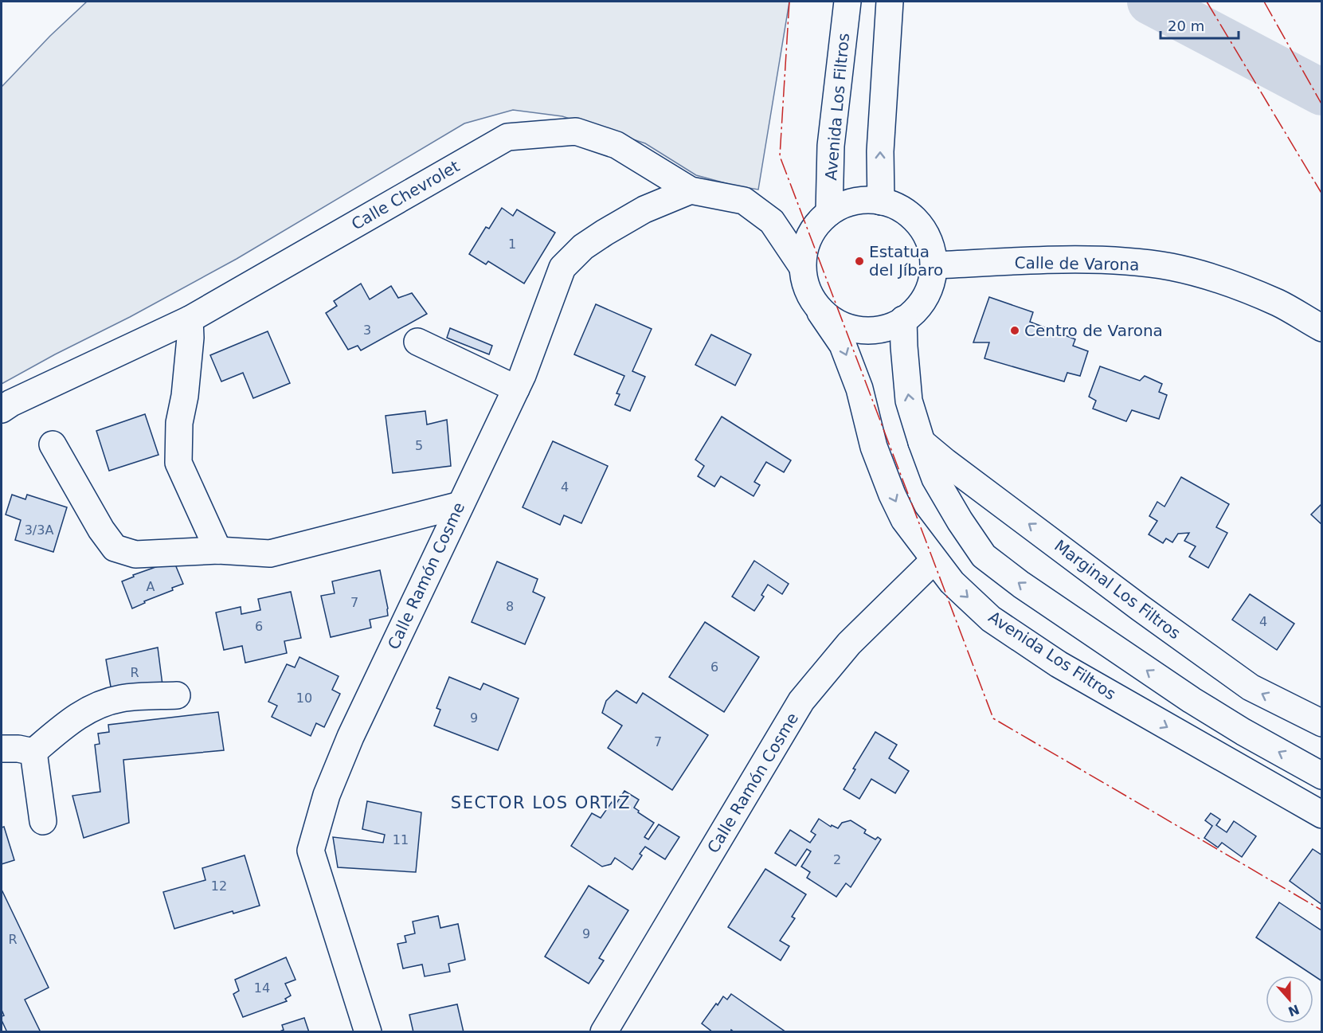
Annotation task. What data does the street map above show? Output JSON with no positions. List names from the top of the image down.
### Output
{
  "streets": {
    "street": [
      "Avenida Los Filtros",
      "Calle Chevrolet",
      "Calle de Varona",
      "Calle Ramón Cosme",
      "Marginal Los Filtros"
    ]
  },
  "crossings": [
    ["Avenida Los Filtros", "Calle Chevrolet"],
    ["Avenida Los Filtros", "Calle de Varona"],
    ["Avenida Los Filtros", "Calle Ramón Cosme"],
    ["Calle Chevrolet", "Calle de Varona"],
    ["Calle Chevrolet", "Calle Ramón Cosme"]
  ],
  "districts": ["SECTOR LOS ORTIZ"],
  "places": ["Estatua del Jíbaro", "Centro de Varona"],
  "house_numbers": [
    "1",
    "3",
    "5",
    "4",
    "3/3A",
    "A",
    "7",
    "8",
    "4",
    "6",
    "6",
    "R",
    "10",
    "9",
    "7",
    "11",
    "2",
    "12",
    "9",
    "R",
    "14"
  ],
  "scale_bar": "20 m",
  "north": "bottom"
}
